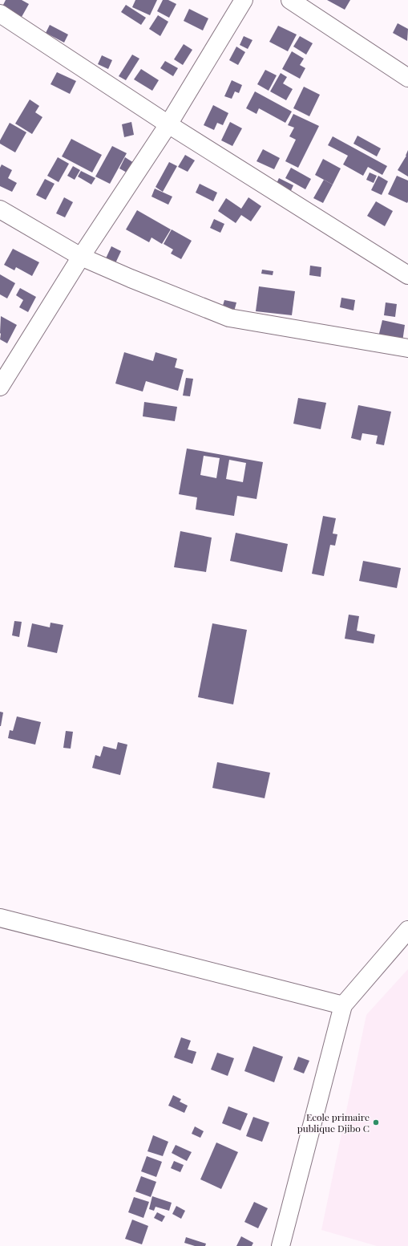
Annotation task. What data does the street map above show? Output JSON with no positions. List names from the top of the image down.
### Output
{
  "places": ["Ecole primaire publique Djibo C"]
}
